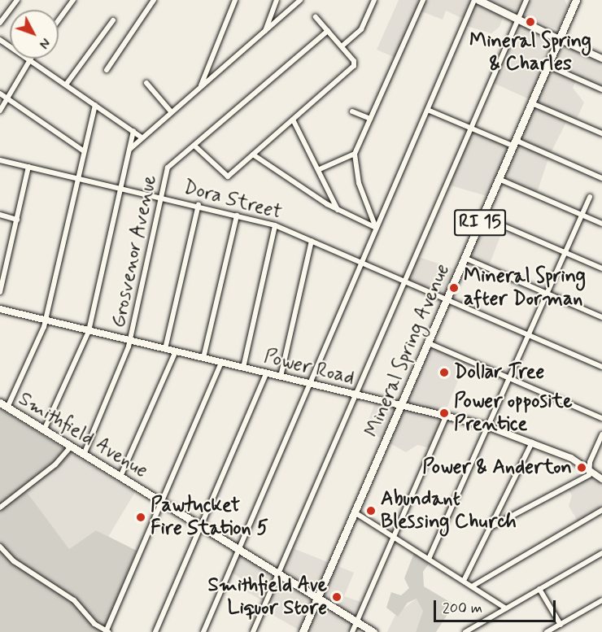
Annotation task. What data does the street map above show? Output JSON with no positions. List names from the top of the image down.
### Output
{
  "streets": {
    "main road": [
      "RI 15",
      "Mineral Spring Avenue",
      "Power Road",
      "Smithfield Avenue"
    ],
    "street": ["Dora Street", "Grosvenor Avenue"]
  },
  "crossings": [
    ["Dora Street", "Grosvenor Avenue"],
    ["Dora Street", "Mineral Spring Avenue"],
    ["Grosvenor Avenue", "Power Road"],
    ["Grosvenor Avenue", "Smithfield Avenue"],
    ["Mineral Spring Avenue", "Power Road"],
    ["Mineral Spring Avenue", "Smithfield Avenue"]
  ],
  "places": [
    "Mineral Spring & Charles",
    "Mineral Spring after Dorman",
    "Dollar Tree",
    "Power opposite Prentice",
    "Power & Anderton",
    "Abundant Blessing Church",
    "Pawtucket Fire Station 5",
    "Smithfield Ave Liquor Store"
  ],
  "scale_bar": "200 m",
  "north": "bottom right"
}
